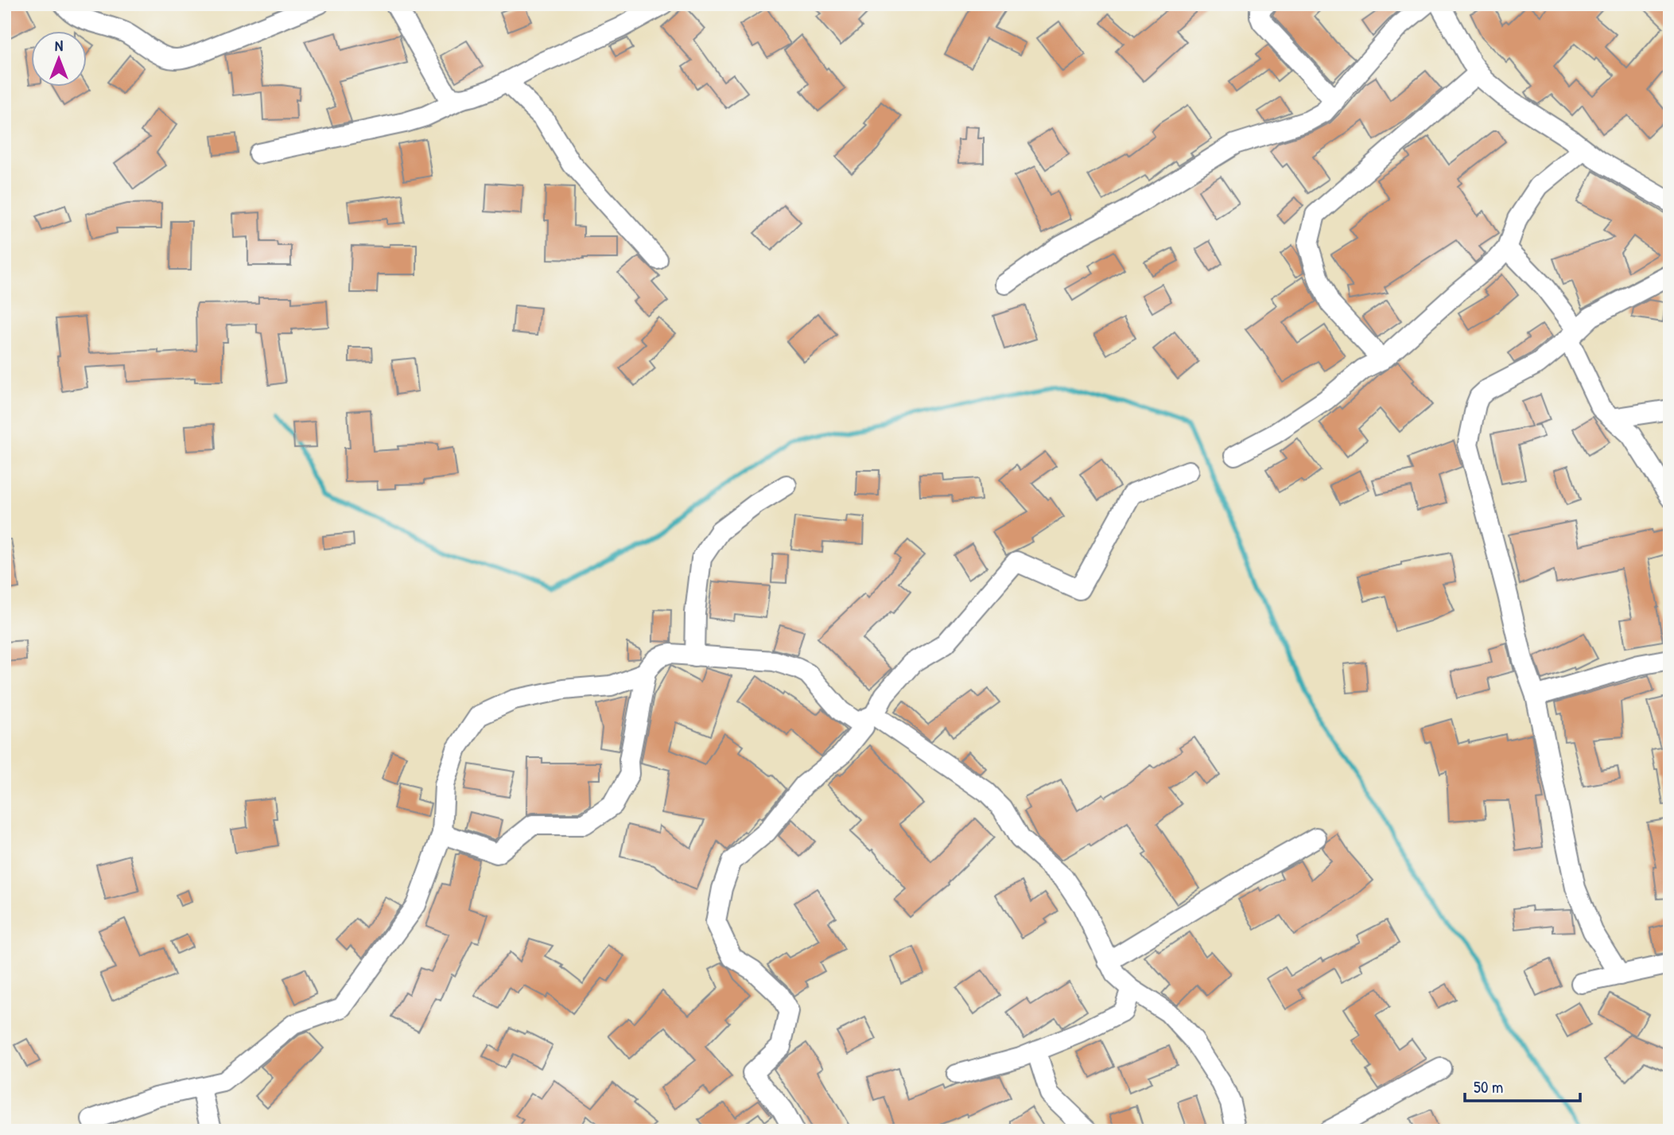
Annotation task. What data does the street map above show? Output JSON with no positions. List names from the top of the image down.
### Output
{
  "scale_bar": "50 m",
  "north": "top"
}
